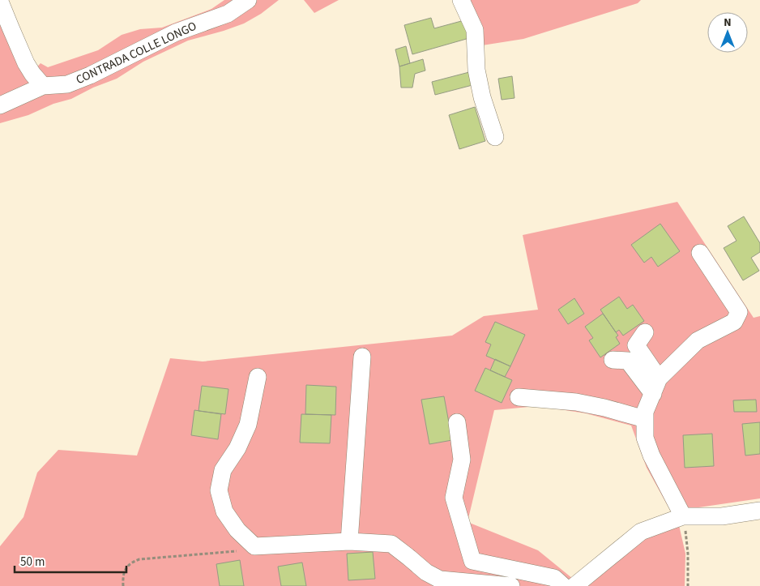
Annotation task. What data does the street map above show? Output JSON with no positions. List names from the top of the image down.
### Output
{
  "streets": {
    "street": ["CONTRADA COLLE LONGO"]
  },
  "scale_bar": "50 m",
  "north": "top"
}
